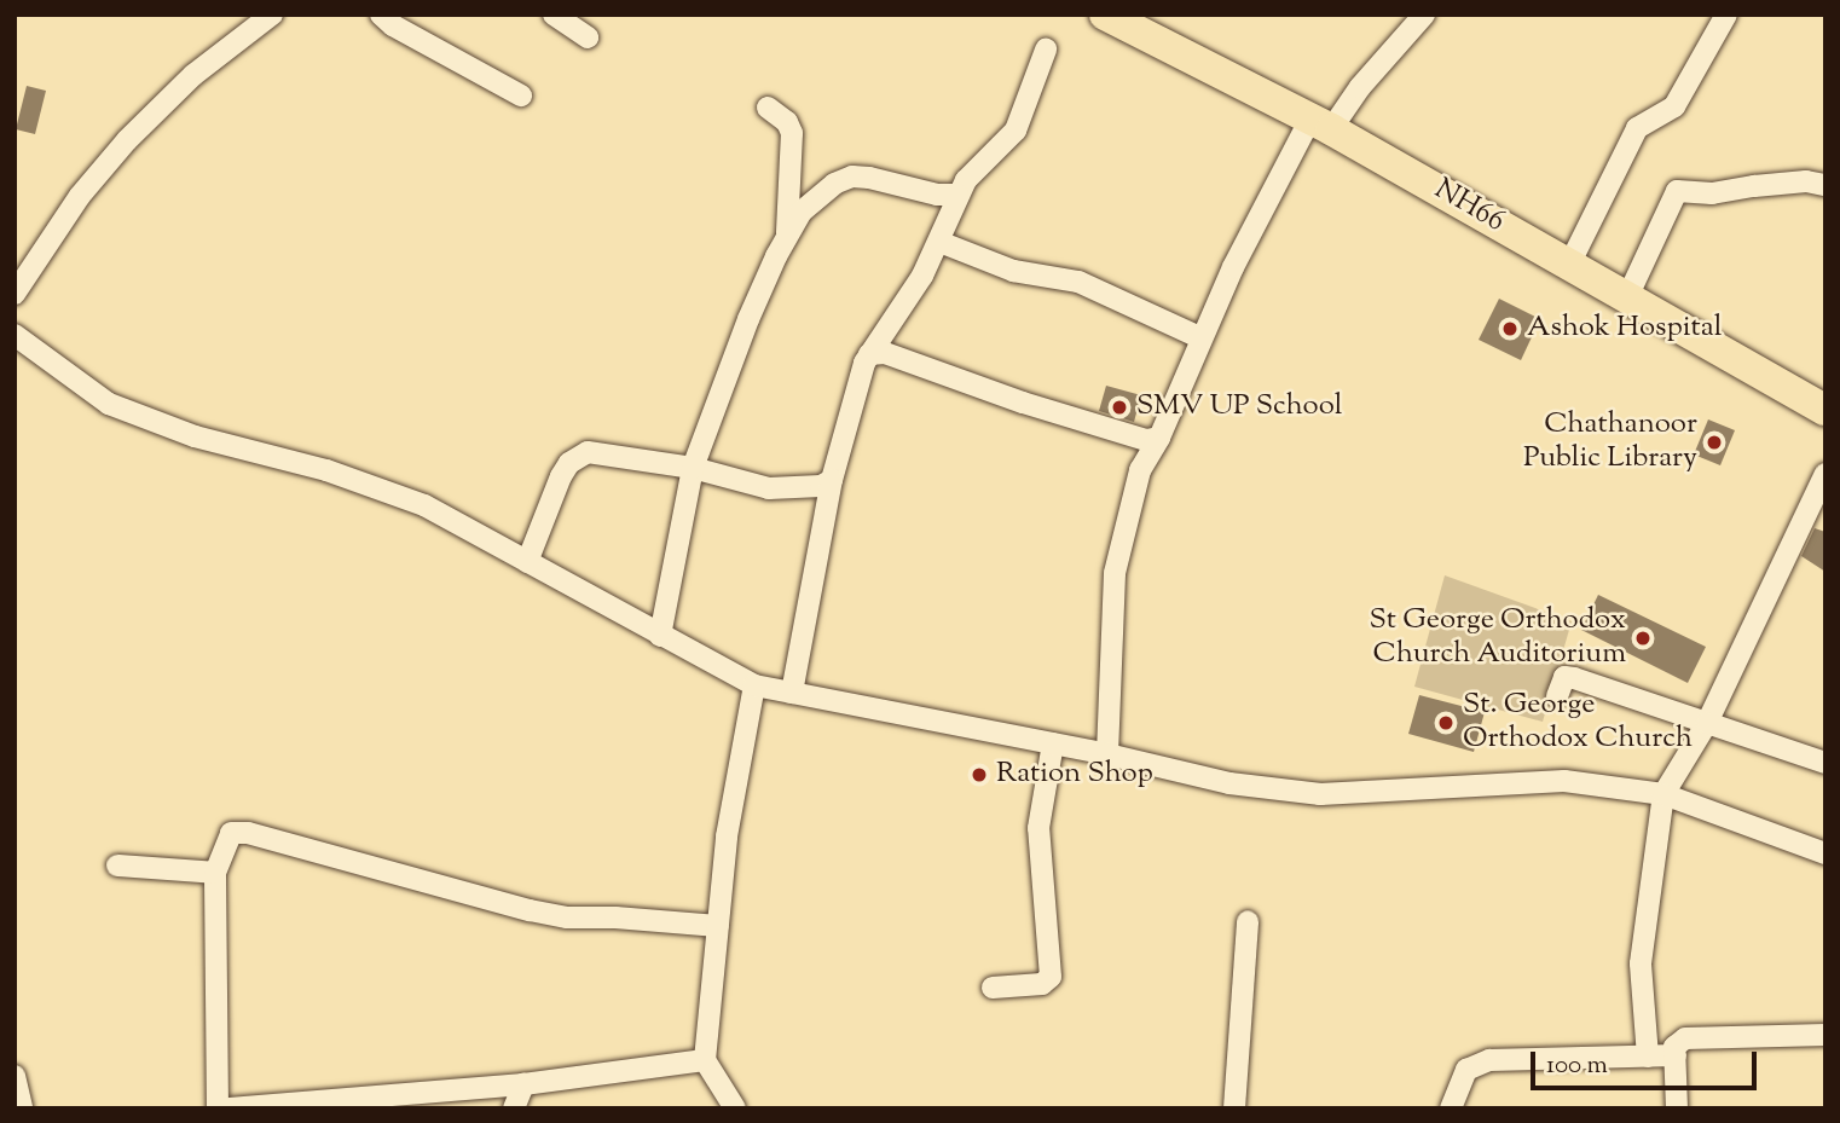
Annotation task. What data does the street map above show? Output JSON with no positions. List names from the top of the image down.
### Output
{
  "streets": {
    "highway": ["NH66"]
  },
  "places": [
    "Ashok Hospital",
    "SMV UP School",
    "Chathanoor Public Library",
    "St George Orthodox Church Auditorium",
    "St. George Orthodox Church",
    "Ration Shop"
  ],
  "scale_bar": "100 m"
}
